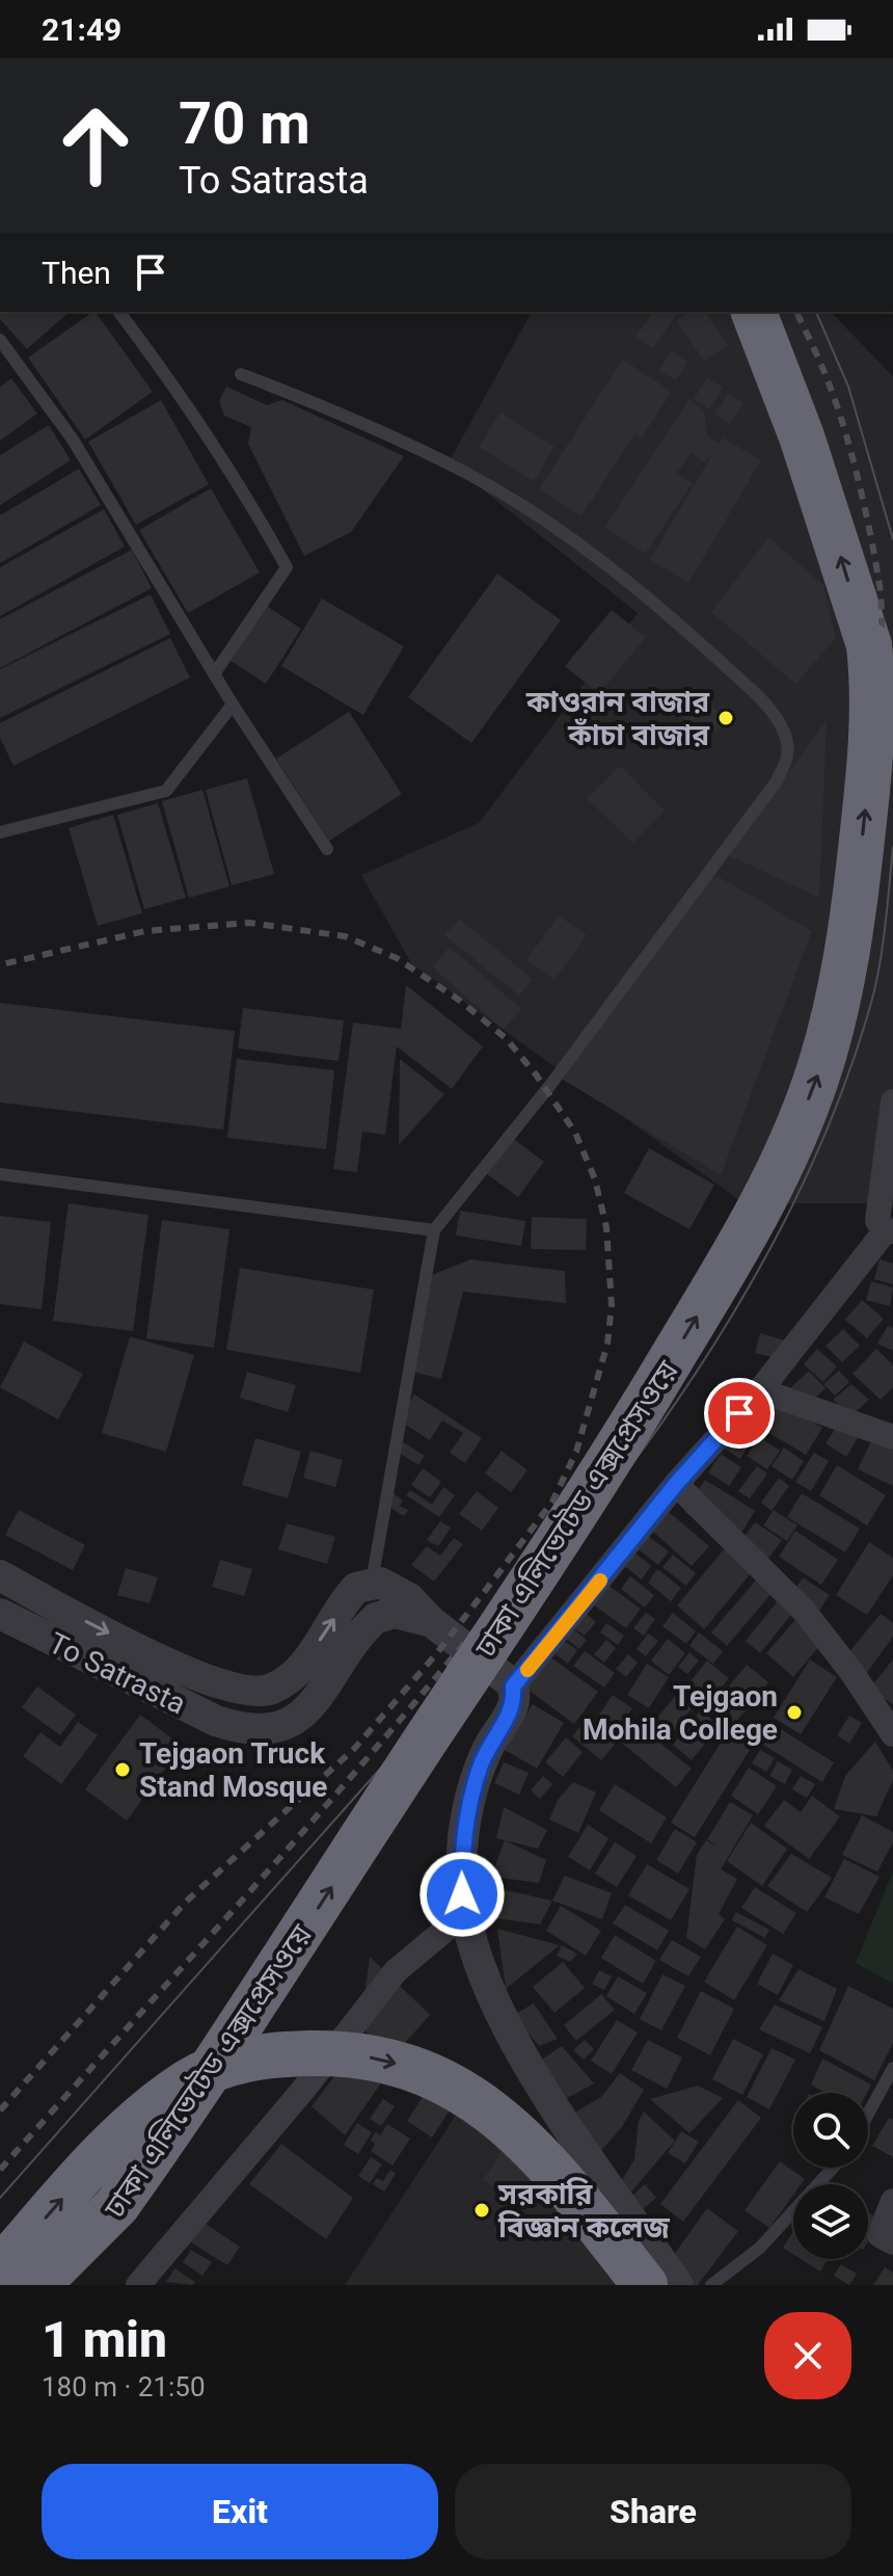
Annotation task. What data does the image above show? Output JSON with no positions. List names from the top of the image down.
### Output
{
  "streets": {
    "highway": ["ঢাকা এলিভেটেড এক্সপ্রেসওয়ে"],
    "street": ["To Satrasta"]
  },
  "one_way": ["ঢাকা এলিভেটেড এক্সপ্রেসওয়ে"],
  "places": [
    "কাওরান বাজার কাঁচা বাজার",
    "Tejgaon Mohila College",
    "Tejgaon Truck Stand Mosque",
    "সরকারি বিজ্ঞান কলেজ"
  ],
  "page": {
    "status": "21:49",
    "turn": ["70 m", "To Satrasta"],
    "then": "Then",
    "heading": ["1 min", "180 m · 21:50"],
    "buttons": ["Exit", "Share"]
  }
}
